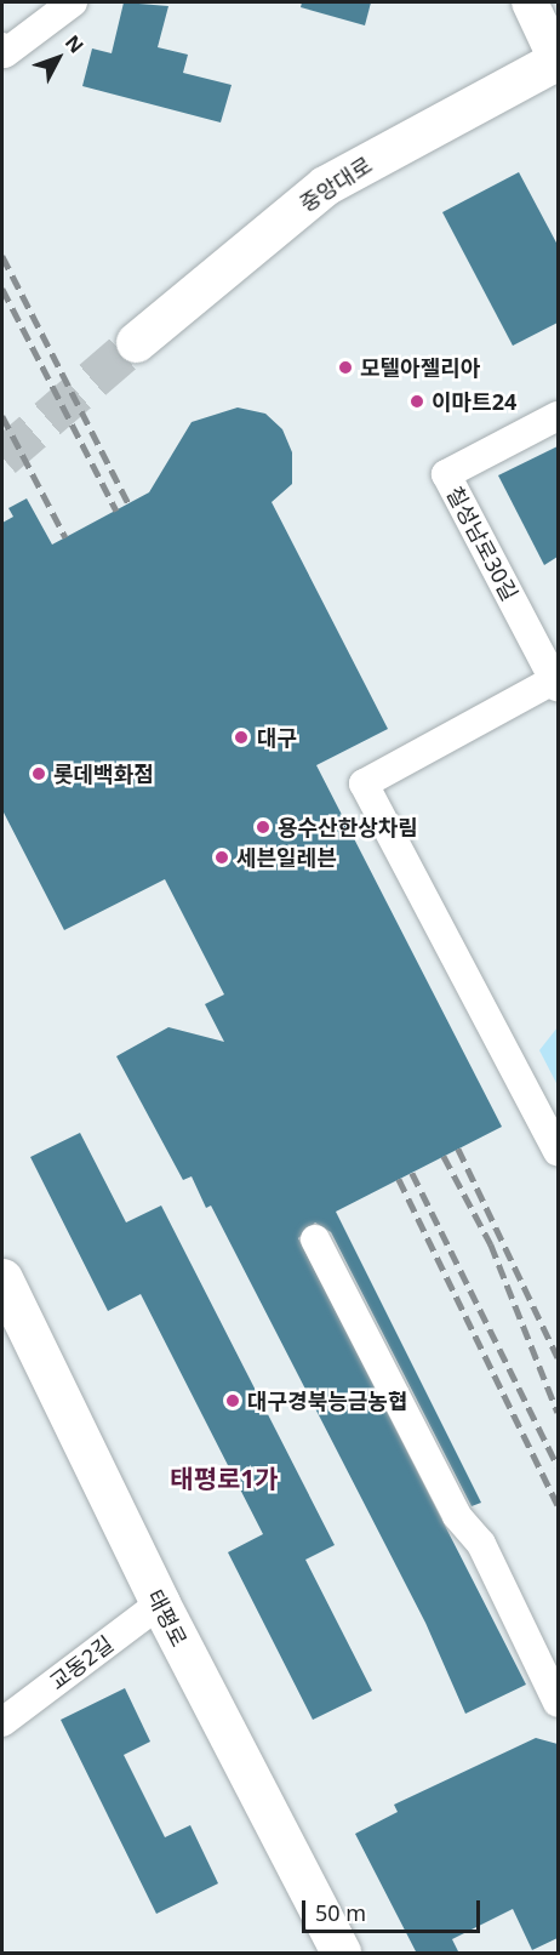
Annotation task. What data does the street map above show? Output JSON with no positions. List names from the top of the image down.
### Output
{
  "streets": {
    "main road": ["중앙대로", "태평로"],
    "street": ["칠성남로30길", "교동2길"]
  },
  "crossings": [
    ["태평로", "교동2길"]
  ],
  "districts": ["태평로1가"],
  "places": [
    "모텔아젤리아",
    "이마트24",
    "대구",
    "롯데백화점",
    "용수산한상차림",
    "세븐일레븐",
    "대구경북능금농협"
  ],
  "scale_bar": "50 m",
  "north": "top right"
}
